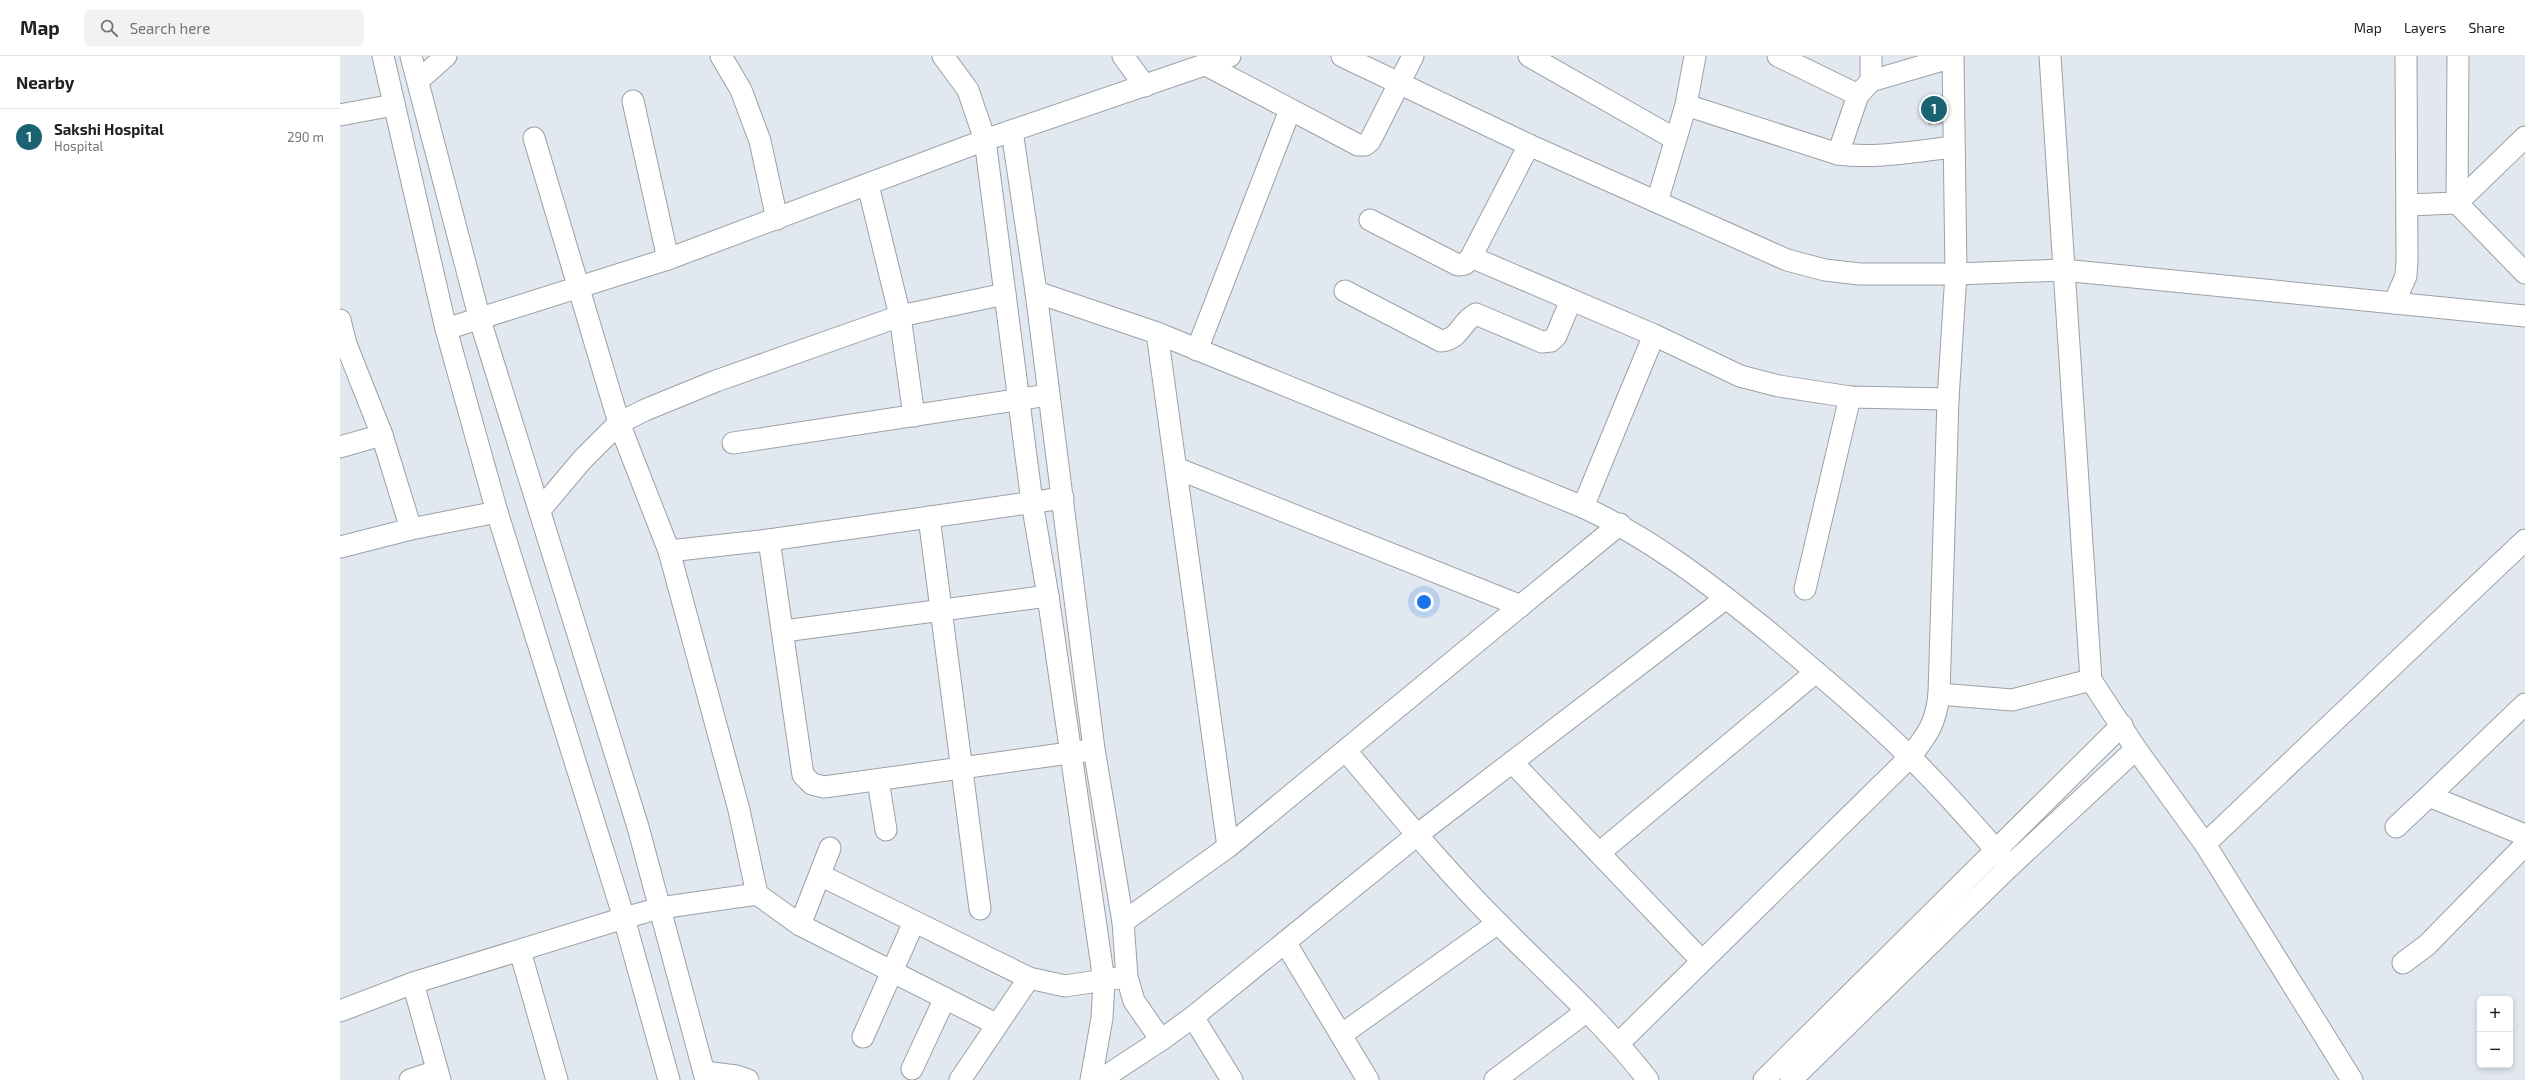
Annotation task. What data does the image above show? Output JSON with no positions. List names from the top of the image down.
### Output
{
  "page": {
    "header": "Map",
    "search": "Search here",
    "nav": ["Map", "Layers", "Share"],
    "heading": "Nearby",
    "pins": "1",
    "list": [
      {
        "mark": "1",
        "name": "Sakshi Hospital",
        "note": "Hospital",
        "value": "290 m"
      }
    ],
    "map_buttons": ["+", "−"]
  }
}
